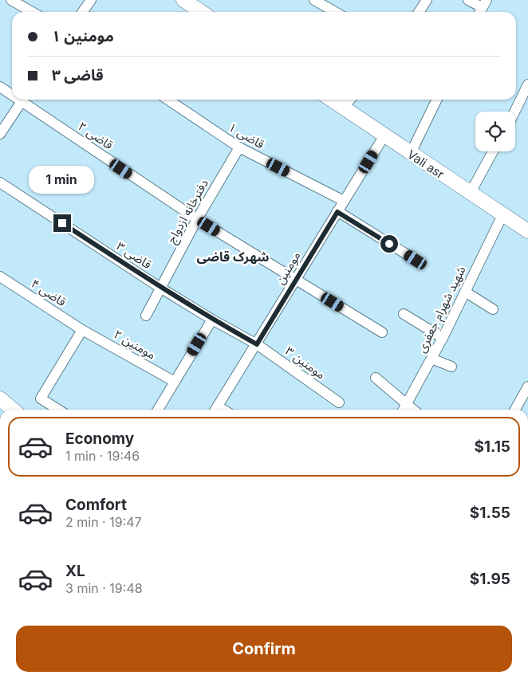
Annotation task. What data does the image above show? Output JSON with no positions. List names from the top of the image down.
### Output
{
  "streets": {
    "main road": ["Vali asr"],
    "street": [
      "قاضی ۲",
      "قاضی ۱",
      "دفترخانه ازدواج",
      "قاضی ۳",
      "مومنین",
      "قاضی ۴",
      "شهید شهرام جعفری",
      "مومنین ۲",
      "مومنین ۳"
    ]
  },
  "crossings": [
    ["قاضی ۲", "دفترخانه ازدواج"],
    ["قاضی ۲", "مومنین"],
    ["قاضی ۱", "دفترخانه ازدواج"],
    ["قاضی ۱", "مومنین"],
    ["Vali asr", "مومنین"],
    ["Vali asr", "شهید شهرام جعفری"],
    ["دفترخانه ازدواج", "قاضی ۳"],
    ["قاضی ۳", "مومنین"],
    ["قاضی ۳", "مومنین ۳"],
    ["مومنین", "مومنین ۳"],
    ["قاضی ۴", "مومنین ۲"]
  ],
  "districts": ["شهرک قاضی"],
  "page": {
    "banner": ["مومنین ۱", "قاضی ۳"],
    "bubble": "1 min",
    "list": [
      {
        "name": "Economy",
        "note": "1 min · 19:46",
        "value": "$1.15"
      },
      {
        "name": "Comfort",
        "note": "2 min · 19:47",
        "value": "$1.55"
      },
      {
        "name": "XL",
        "note": "3 min · 19:48",
        "value": "$1.95"
      }
    ],
    "buttons": "Confirm"
  }
}
